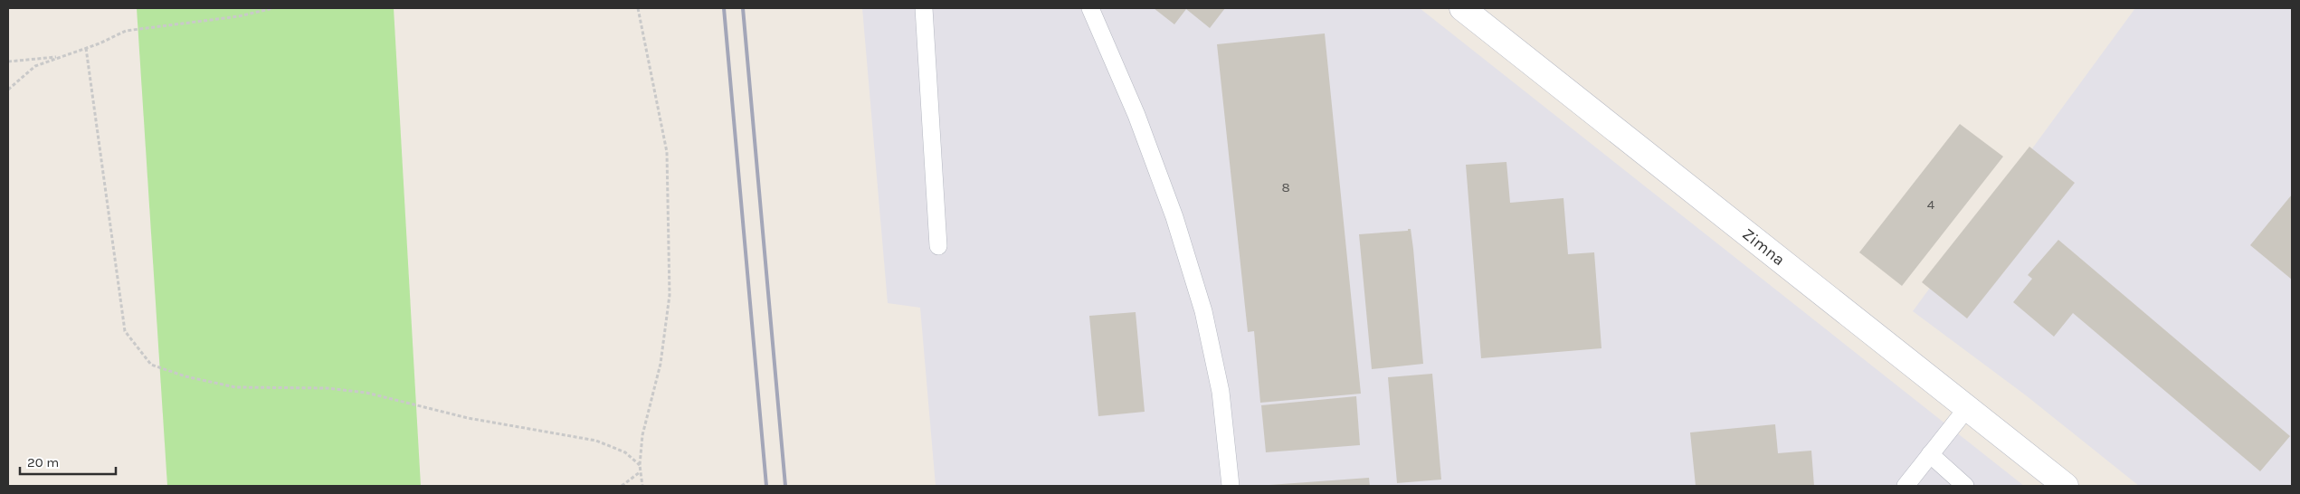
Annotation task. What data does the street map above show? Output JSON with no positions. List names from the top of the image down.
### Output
{
  "streets": {
    "street": ["Zimna"]
  },
  "house_numbers": ["8", "4"],
  "scale_bar": "20 m"
}
